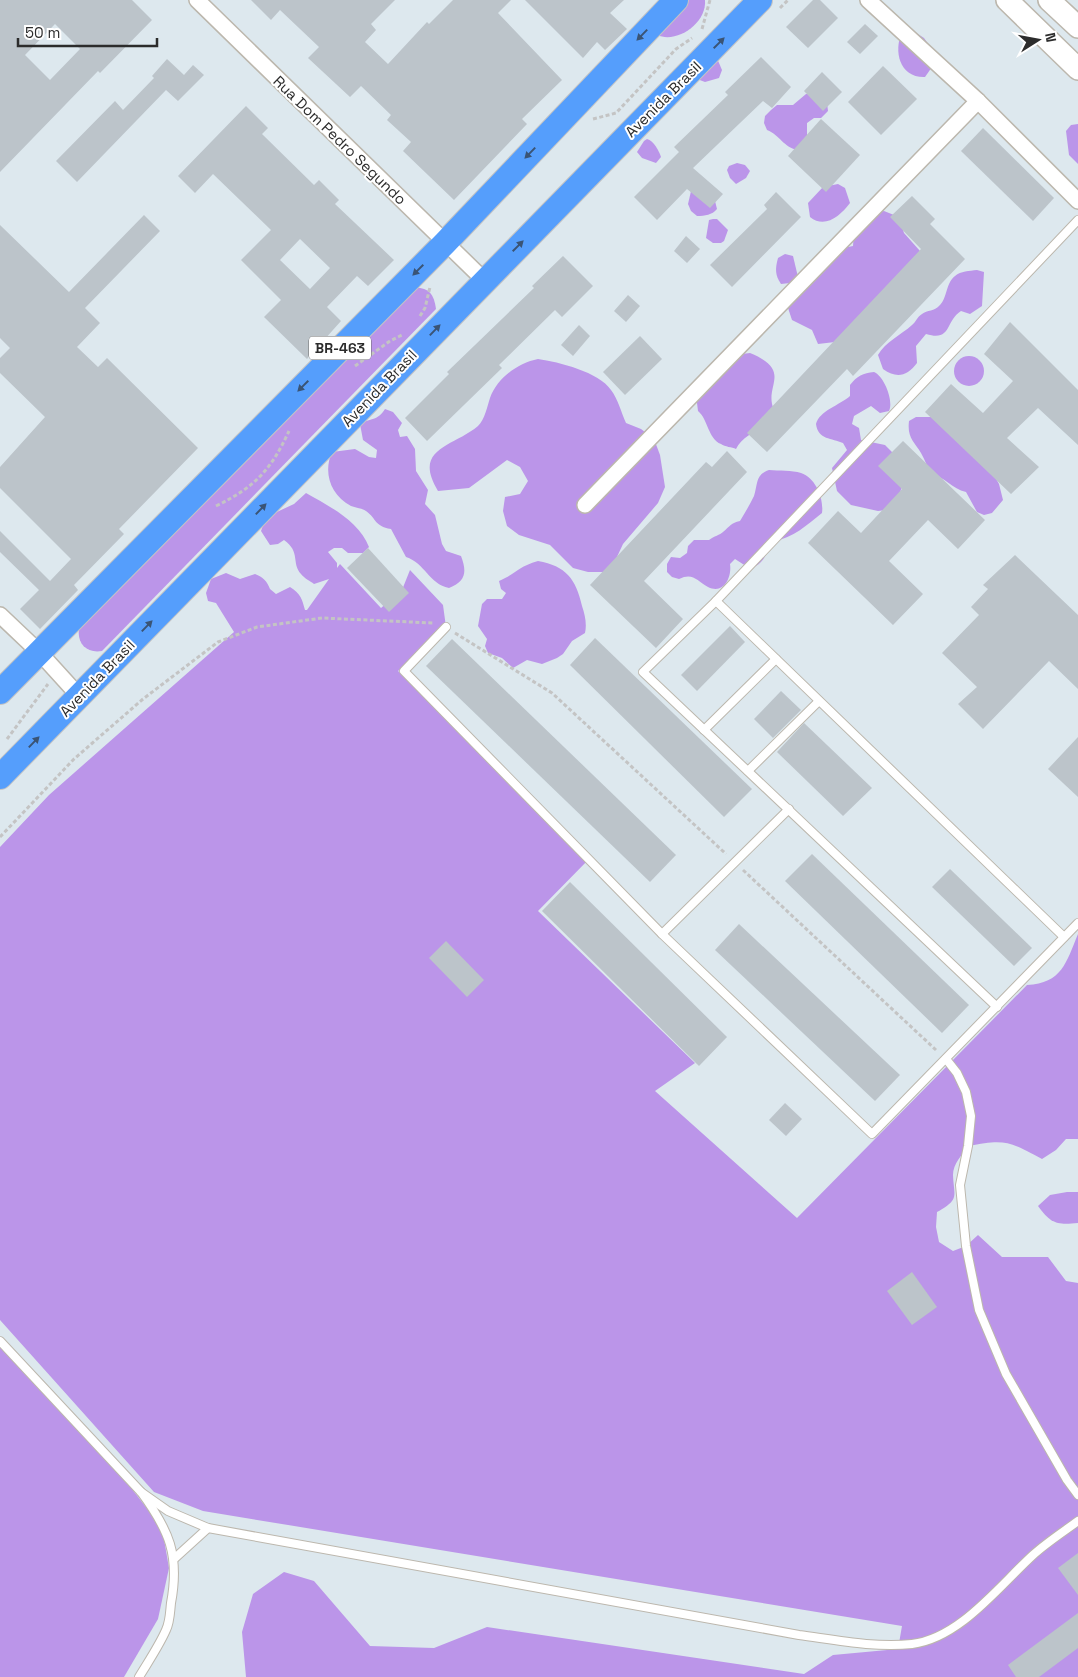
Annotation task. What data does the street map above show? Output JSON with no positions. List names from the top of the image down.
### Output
{
  "streets": {
    "main road": ["Avenida Brasil", "BR-463"],
    "street": ["Rua Dom Pedro Segundo"]
  },
  "crossings": [
    ["Avenida Brasil", "Rua Dom Pedro Segundo"],
    ["Rua Dom Pedro Segundo", "BR-463"]
  ],
  "scale_bar": "50 m",
  "north": "right"
}
